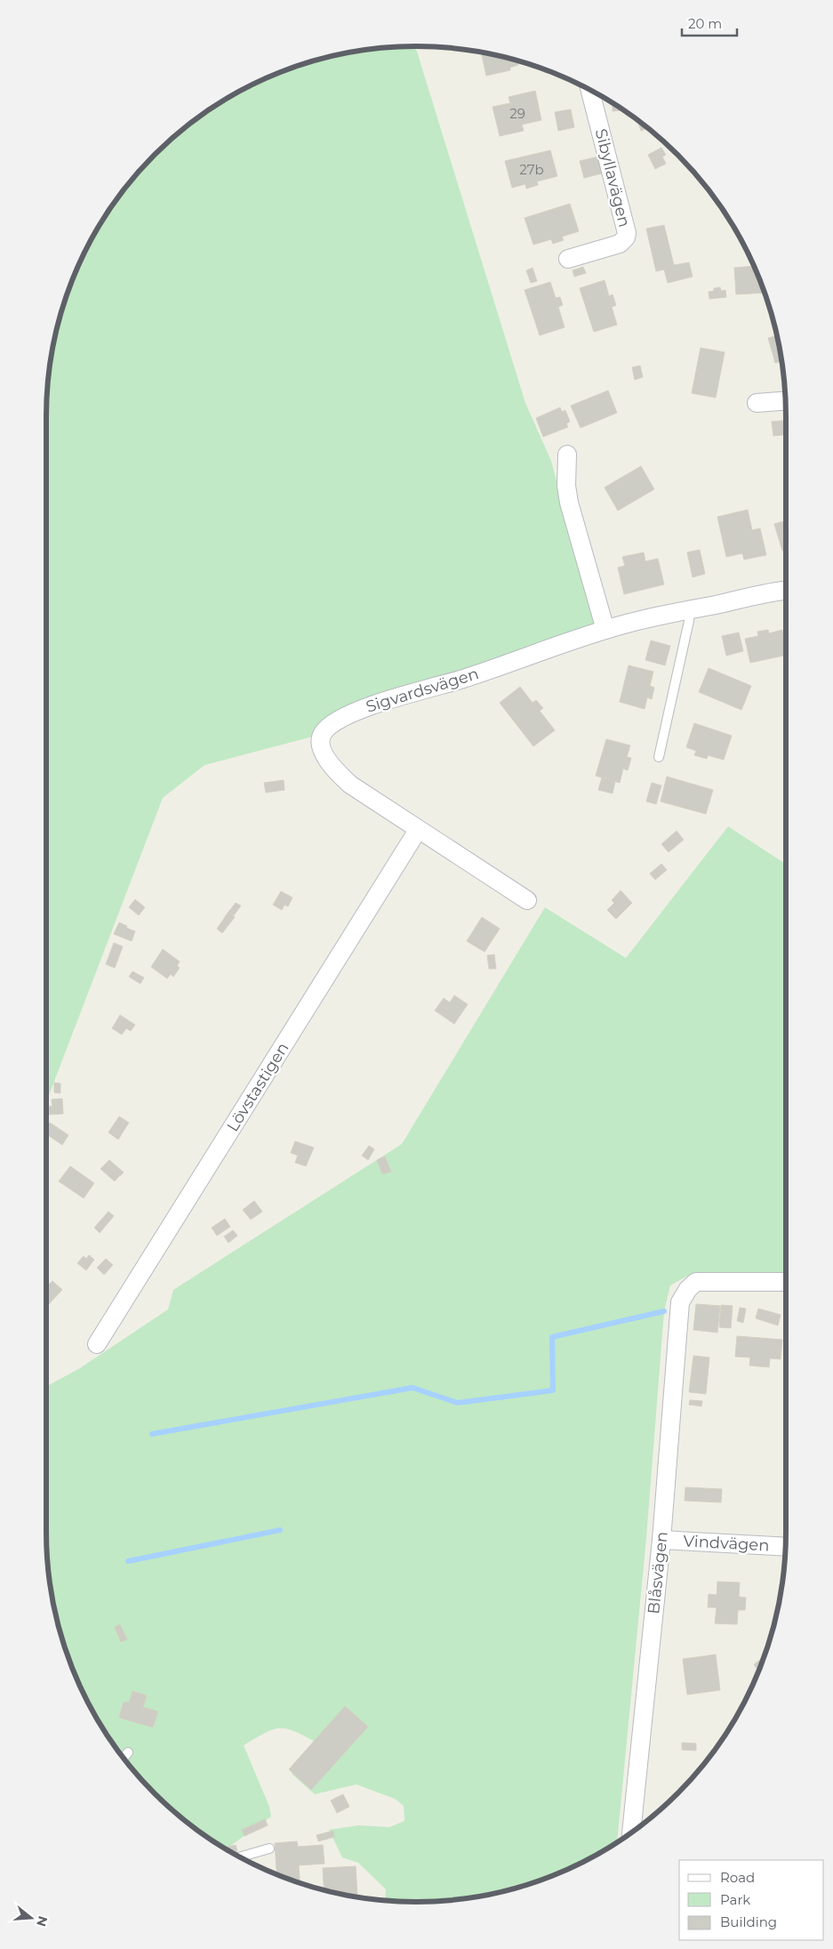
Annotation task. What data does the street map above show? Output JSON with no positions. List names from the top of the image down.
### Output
{
  "streets": {
    "street": [
      "Sibyllavägen",
      "Sigvardsvägen",
      "Lövstastigen",
      "Vindvägen",
      "Blåsvägen"
    ]
  },
  "crossings": [
    ["Sigvardsvägen", "Lövstastigen"],
    ["Vindvägen", "Blåsvägen"]
  ],
  "house_numbers": ["29", "27b"],
  "legend": ["Road", "Park", "Building"],
  "scale_bar": "20 m",
  "north": "right"
}
